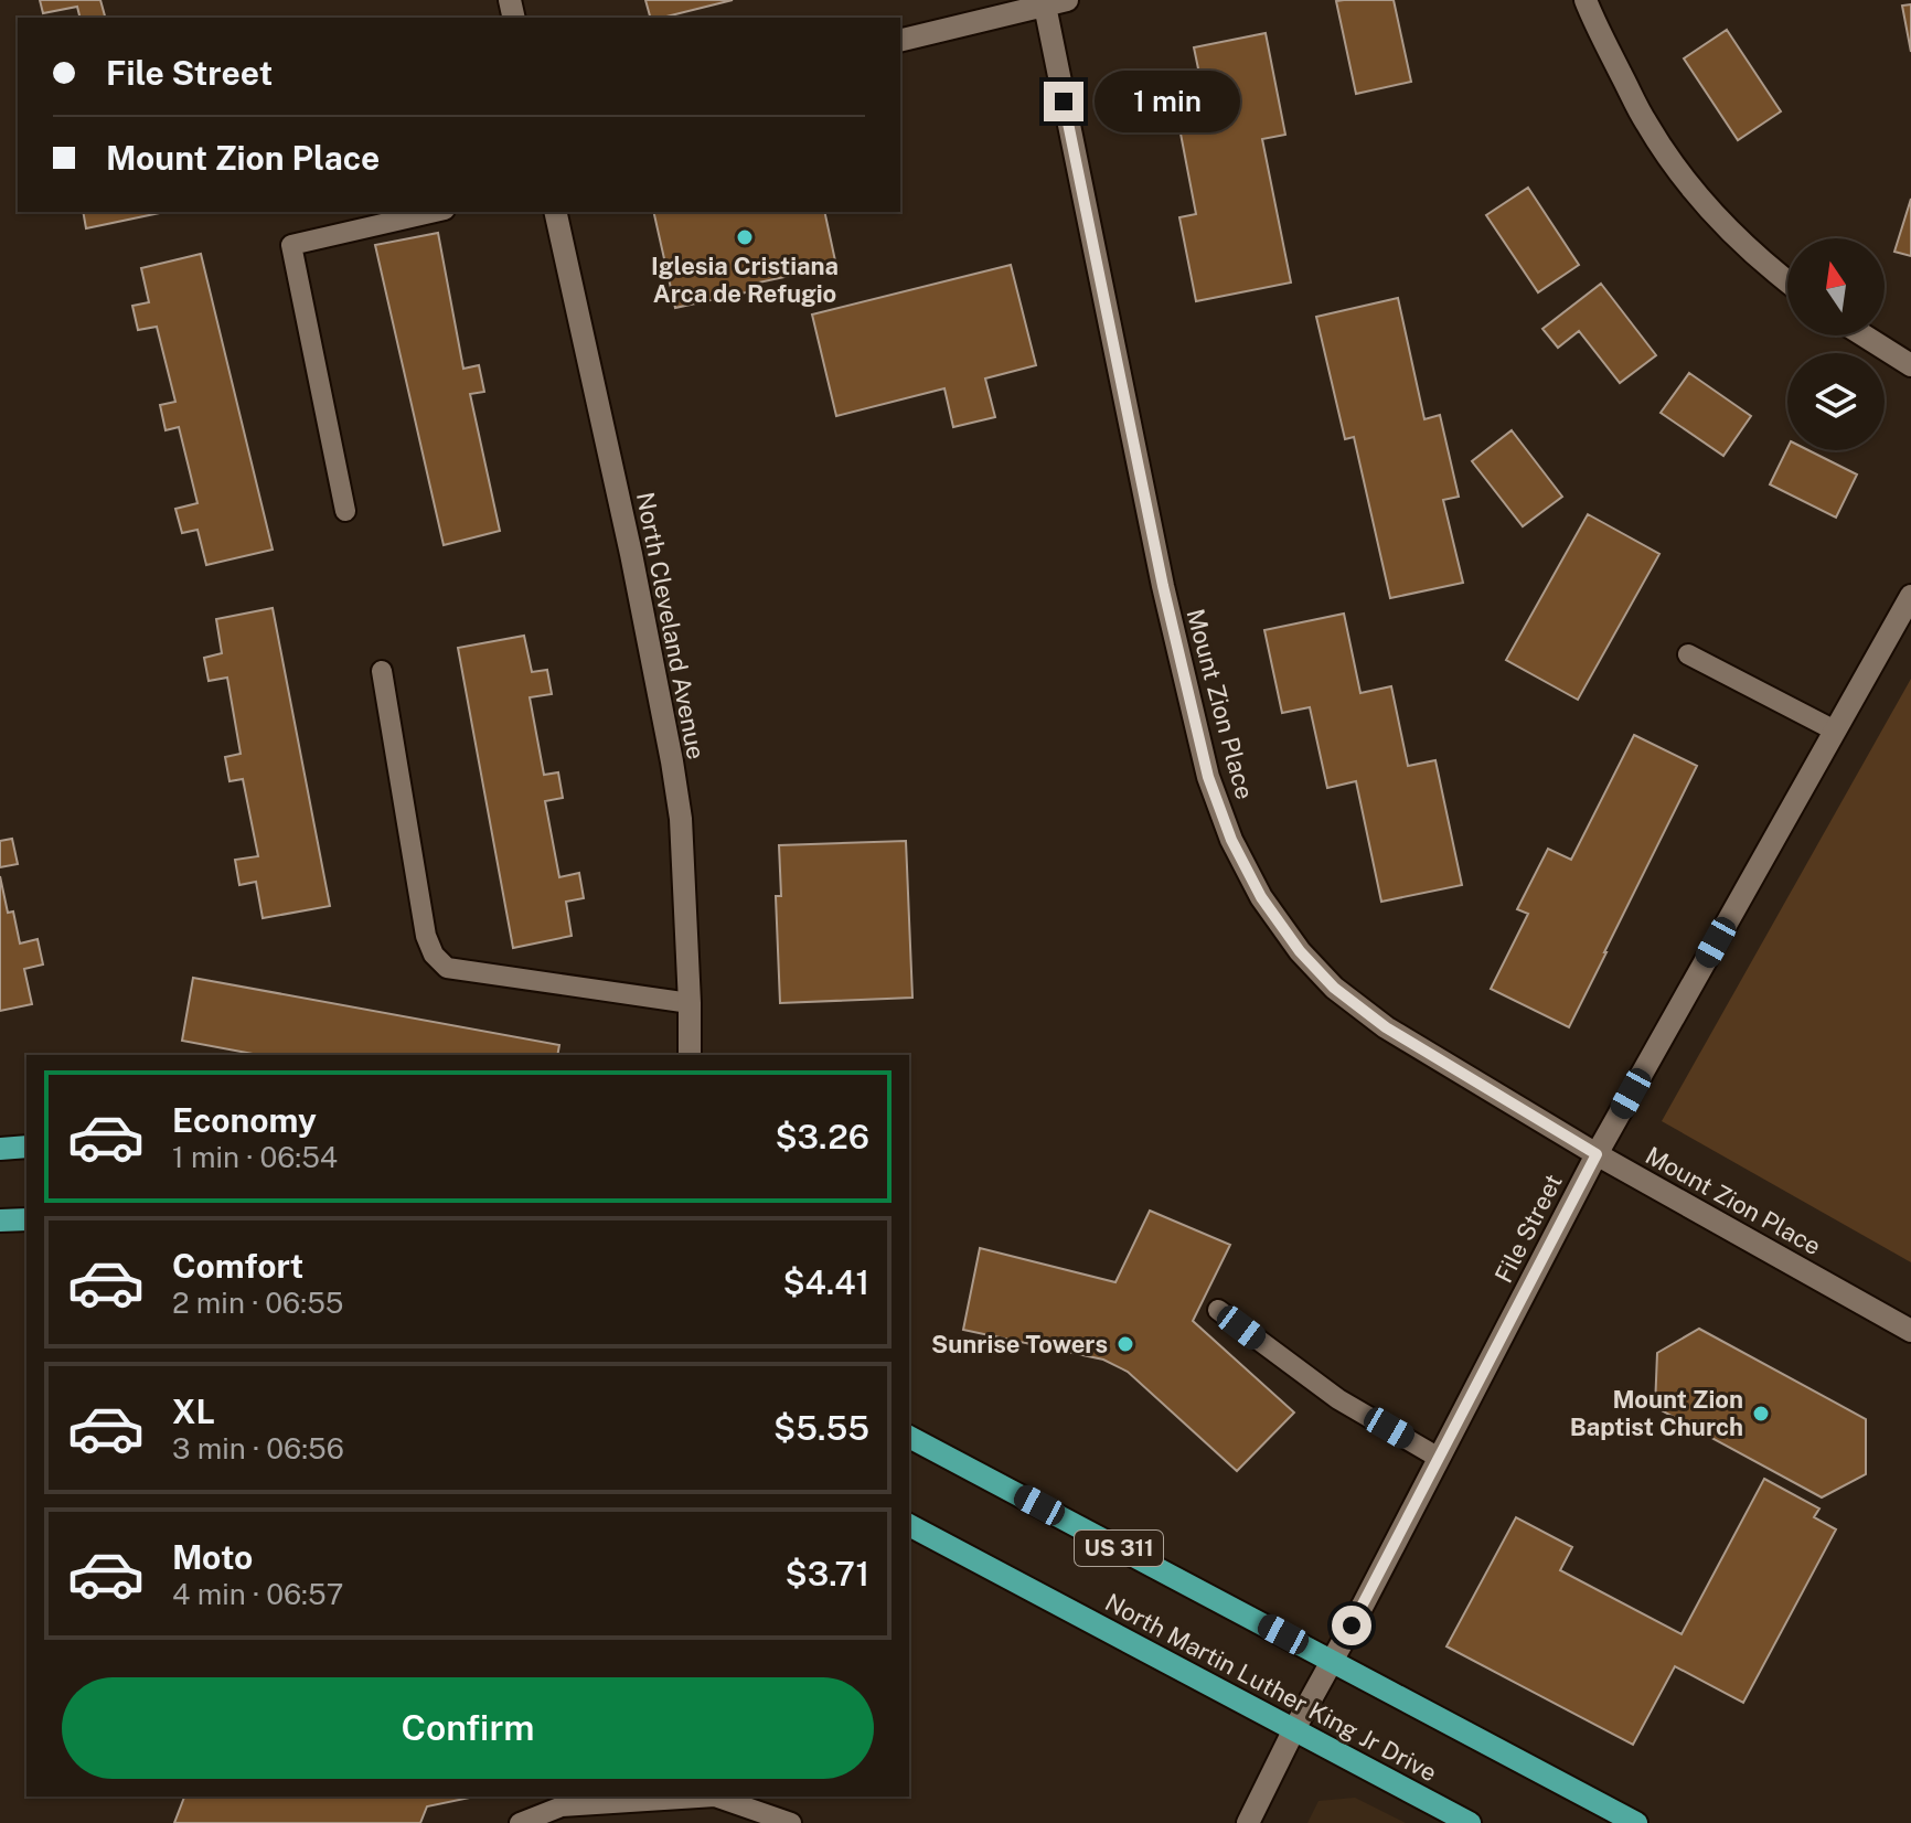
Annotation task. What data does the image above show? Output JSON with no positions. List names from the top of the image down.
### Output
{
  "streets": {
    "main road": ["US 311", "North Martin Luther King Jr Drive"],
    "street": ["North Cleveland Avenue", "Mount Zion Place", "File Street"]
  },
  "crossings": [
    ["Mount Zion Place", "File Street"],
    ["File Street", "US 311"]
  ],
  "places": ["Iglesia Cristiana Arca de Refugio", "Sunrise Towers", "Mount Zion Baptist Church"],
  "north": "top",
  "page": {
    "banner": ["File Street", "Mount Zion Place"],
    "bubble": "1 min",
    "list": [
      {
        "name": "Economy",
        "note": "1 min · 06:54",
        "value": "$3.26"
      },
      {
        "name": "Comfort",
        "note": "2 min · 06:55",
        "value": "$4.41"
      },
      {
        "name": "XL",
        "note": "3 min · 06:56",
        "value": "$5.55"
      },
      {
        "name": "Moto",
        "note": "4 min · 06:57",
        "value": "$3.71"
      }
    ],
    "buttons": "Confirm"
  }
}
